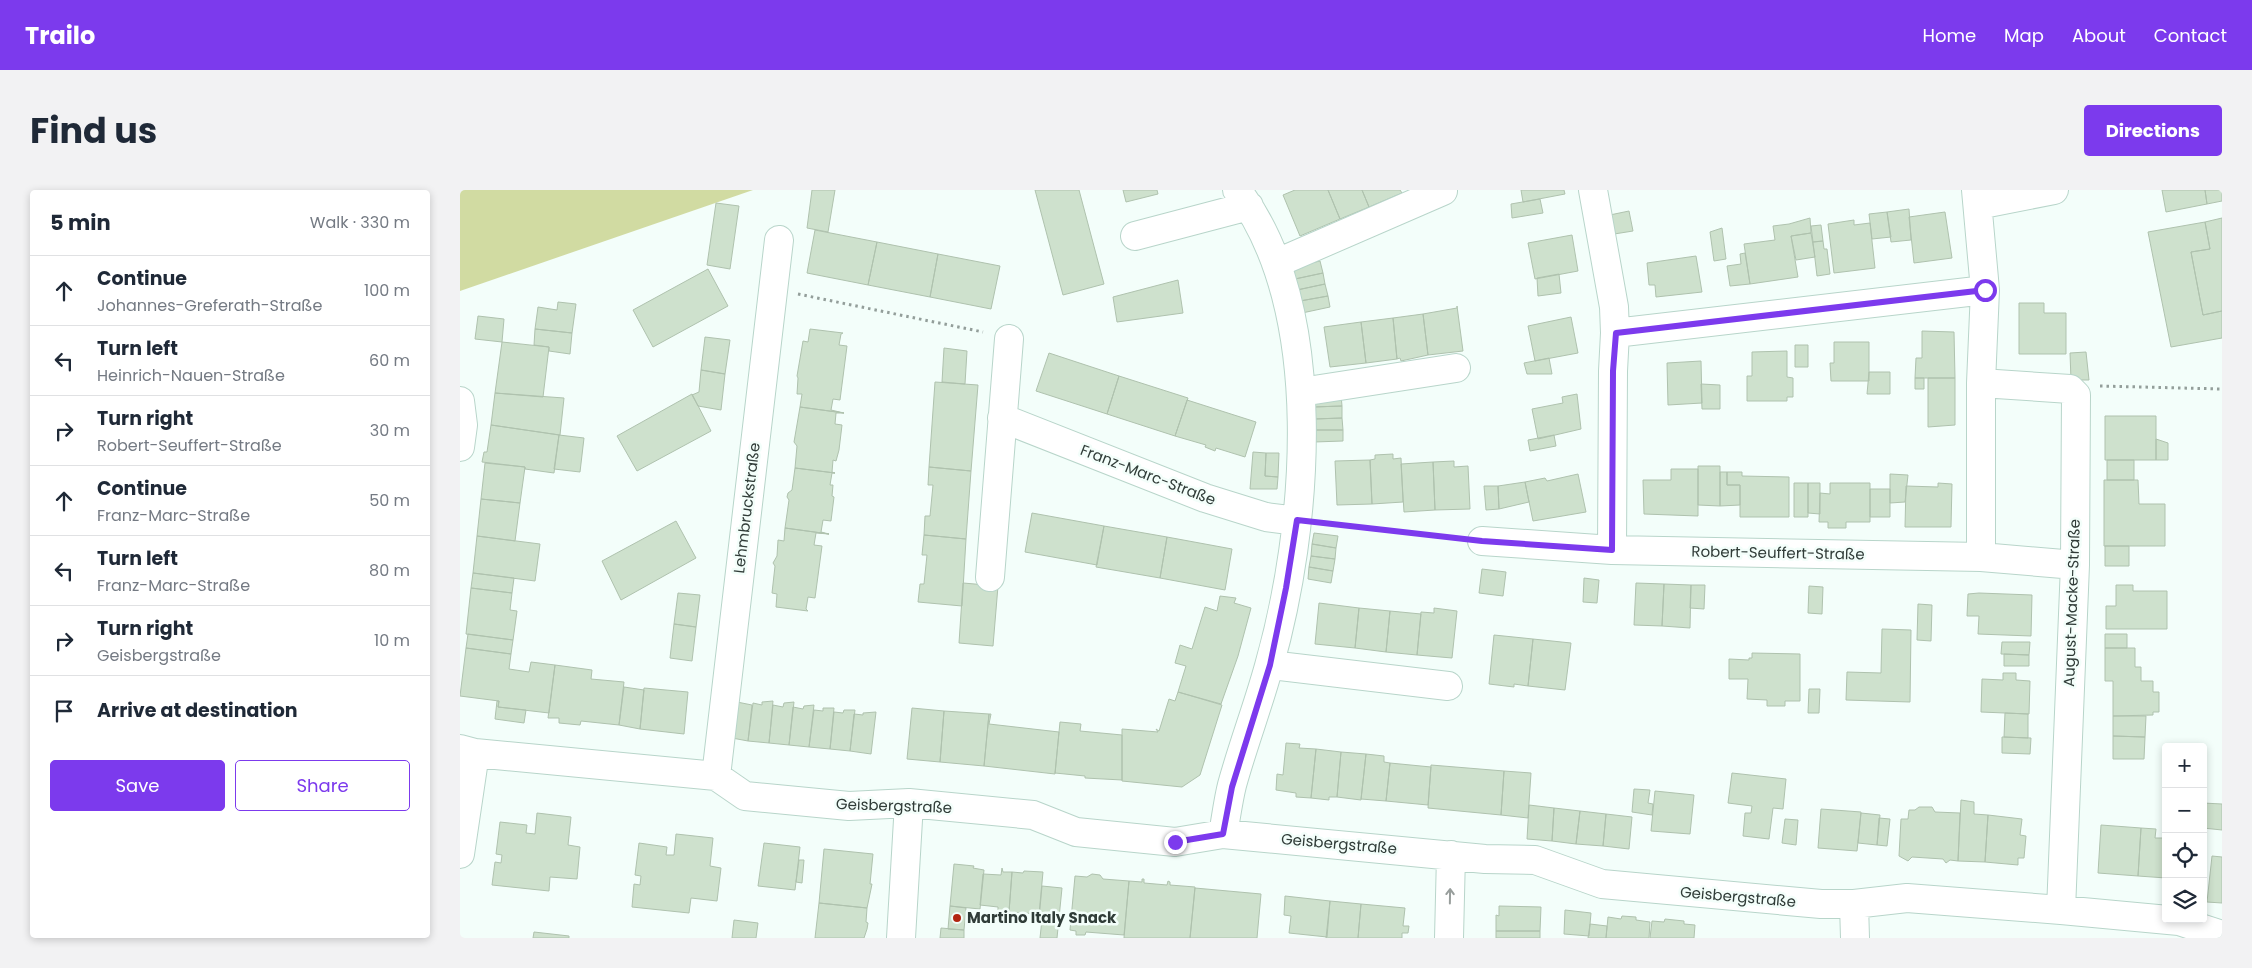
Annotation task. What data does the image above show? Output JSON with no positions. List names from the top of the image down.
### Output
{
  "streets": {
    "street": [
      "Franz-Marc-Straße",
      "Lehmbruckstraße",
      "Robert-Seuffert-Straße",
      "August-Macke-Straße",
      "Geisbergstraße"
    ]
  },
  "crossings": [
    ["Lehmbruckstraße", "Geisbergstraße"],
    ["Robert-Seuffert-Straße", "August-Macke-Straße"],
    ["August-Macke-Straße", "Geisbergstraße"]
  ],
  "places": ["Martino Italy Snack"],
  "page": {
    "header": "Trailo",
    "nav": [
      "Home",
      "Map",
      "About",
      "Contact"
    ],
    "title": "Find us",
    "buttons": [
      "Directions",
      ["Save", "Share"]
    ],
    "heading": ["5 min", "Walk · 330 m"],
    "list": [
      ["Continue", "Johannes-Greferath-Straße", "100 m"],
      ["Turn left", "Heinrich-Nauen-Straße", "60 m"],
      ["Turn right", "Robert-Seuffert-Straße", "30 m"],
      ["Continue", "Franz-Marc-Straße", "50 m"],
      ["Turn left", "Franz-Marc-Straße", "80 m"],
      ["Turn right", "Geisbergstraße", "10 m"],
      "Arrive at destination"
    ],
    "map_buttons": ["+", "−"]
  }
}
